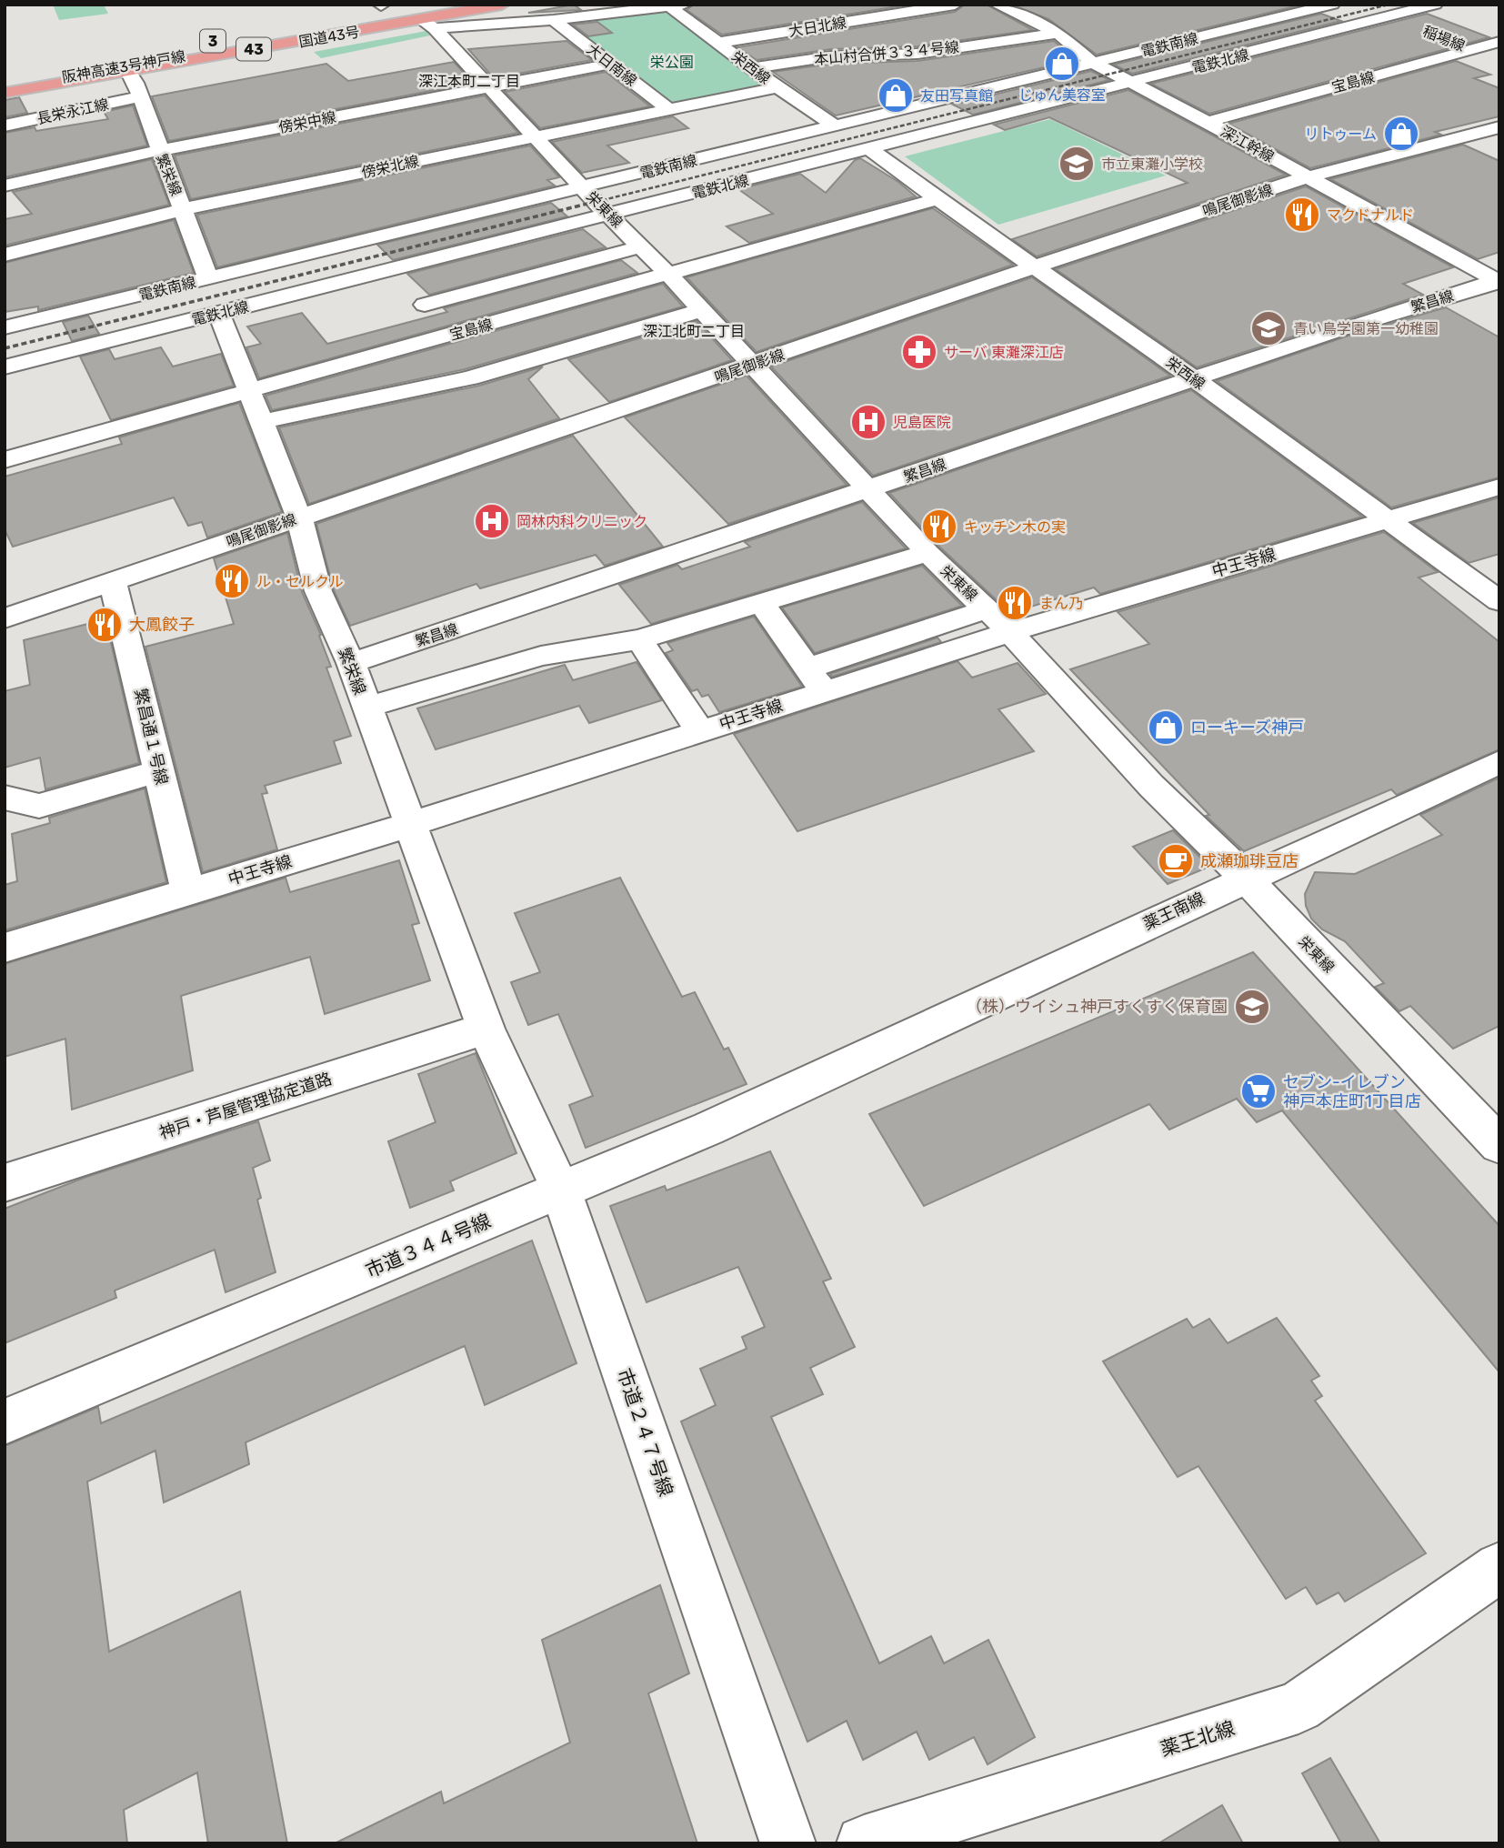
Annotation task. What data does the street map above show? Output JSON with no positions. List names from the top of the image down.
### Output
{
  "streets": {
    "highway": [
      "国道43号",
      "3",
      "43",
      "阪神高速3号神戸線"
    ],
    "street": [
      "大日北線",
      "稲場線",
      "電鉄南線",
      "本山村合併３３４号線",
      "電鉄北線",
      "大日南線",
      "栄西線",
      "宝島線",
      "長栄永江線",
      "傍栄中線",
      "深江幹線",
      "傍栄北線",
      "繁栄線",
      "鳴尾御影線",
      "栄東線",
      "繁昌線",
      "中王寺線",
      "繁昌通１号線",
      "薬王南線",
      "神戸・芦屋管理協定道路",
      "市道３４４号線",
      "市道２４７号線",
      "薬王北線"
    ]
  },
  "crossings": [
    ["大日北線", "栄西線"],
    ["国道43号", "阪神高速3号神戸線"],
    ["国道43号", "繁栄線"],
    ["国道43号", "栄東線"],
    ["稲場線", "電鉄北線"],
    ["稲場線", "宝島線"],
    ["電鉄南線", "栄西線"],
    ["電鉄南線", "深江幹線"],
    ["電鉄南線", "繁栄線"],
    ["電鉄南線", "栄東線"],
    ["本山村合併３３４号線", "栄西線"],
    ["本山村合併３３４号線", "深江幹線"],
    ["電鉄北線", "栄西線"],
    ["電鉄北線", "深江幹線"],
    ["電鉄北線", "繁栄線"],
    ["電鉄北線", "栄東線"],
    ["大日南線", "傍栄中線"],
    ["大日南線", "傍栄北線"],
    ["阪神高速3号神戸線", "栄東線"],
    ["栄西線", "宝島線"],
    ["栄西線", "傍栄北線"],
    ["栄西線", "鳴尾御影線"],
    ["栄西線", "繁昌線"],
    ["栄西線", "中王寺線"],
    ["宝島線", "深江幹線"],
    ["宝島線", "繁栄線"],
    ["宝島線", "栄東線"],
    ["長栄永江線", "繁栄線"],
    ["傍栄中線", "繁栄線"],
    ["傍栄中線", "栄東線"],
    ["深江幹線", "鳴尾御影線"],
    ["深江幹線", "繁昌線"],
    ["傍栄北線", "繁栄線"],
    ["傍栄北線", "栄東線"],
    ["繁栄線", "鳴尾御影線"],
    ["繁栄線", "繁昌線"],
    ["繁栄線", "中王寺線"],
    ["繁栄線", "神戸・芦屋管理協定道路"],
    ["繁栄線", "市道２４７号線"],
    ["鳴尾御影線", "栄東線"],
    ["鳴尾御影線", "繁昌通１号線"],
    ["栄東線", "繁昌線"],
    ["栄東線", "中王寺線"],
    ["栄東線", "薬王南線"],
    ["中王寺線", "繁昌通１号線"],
    ["薬王南線", "市道３４４号線"],
    ["神戸・芦屋管理協定道路", "市道２４７号線"],
    ["市道３４４号線", "市道２４７号線"]
  ],
  "districts": ["深江本町二丁目", "深江北町二丁目"],
  "parks": ["栄公園"],
  "places": {
    "shop": [
      "じゅん美容室",
      "友田写真館",
      "リトゥーム",
      "ローキーズ神戸"
    ],
    "school or university": ["市立東灘小学校", "青い鳥学園第一幼稚園", "（株）ウイシュ神戸すくすく保育園"],
    "restaurant": [
      "マクドナルド",
      "キッチン木の実",
      "ル・セルクル",
      "まん乃",
      "大鳳餃子"
    ],
    "pharmacy": ["サーバ 東灘深江店"],
    "hospital": ["児島医院", "岡林内科クリニック"],
    "cafe": ["成瀬珈琲豆店"],
    "supermarket": ["セブン-イレブン 神戸本庄町1丁目店"]
  }
}
